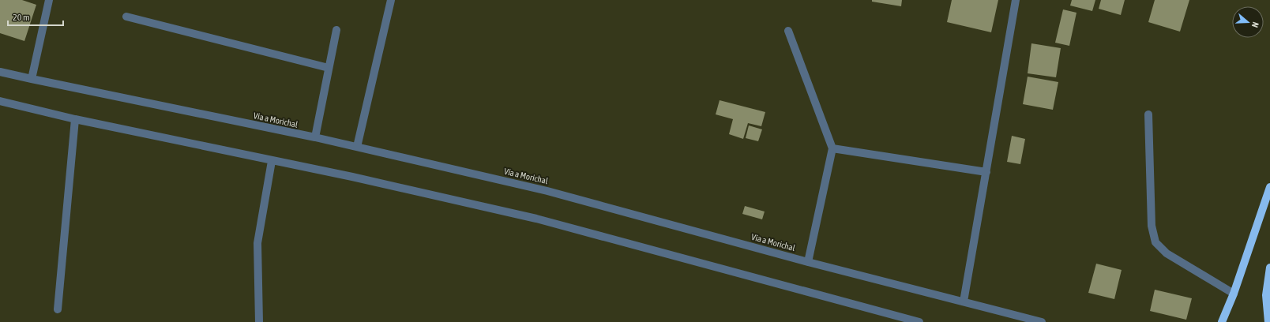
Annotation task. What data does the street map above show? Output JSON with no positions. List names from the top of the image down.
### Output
{
  "streets": {
    "street": ["Vía a Morichal"]
  },
  "scale_bar": "20 m",
  "north": "right"
}
